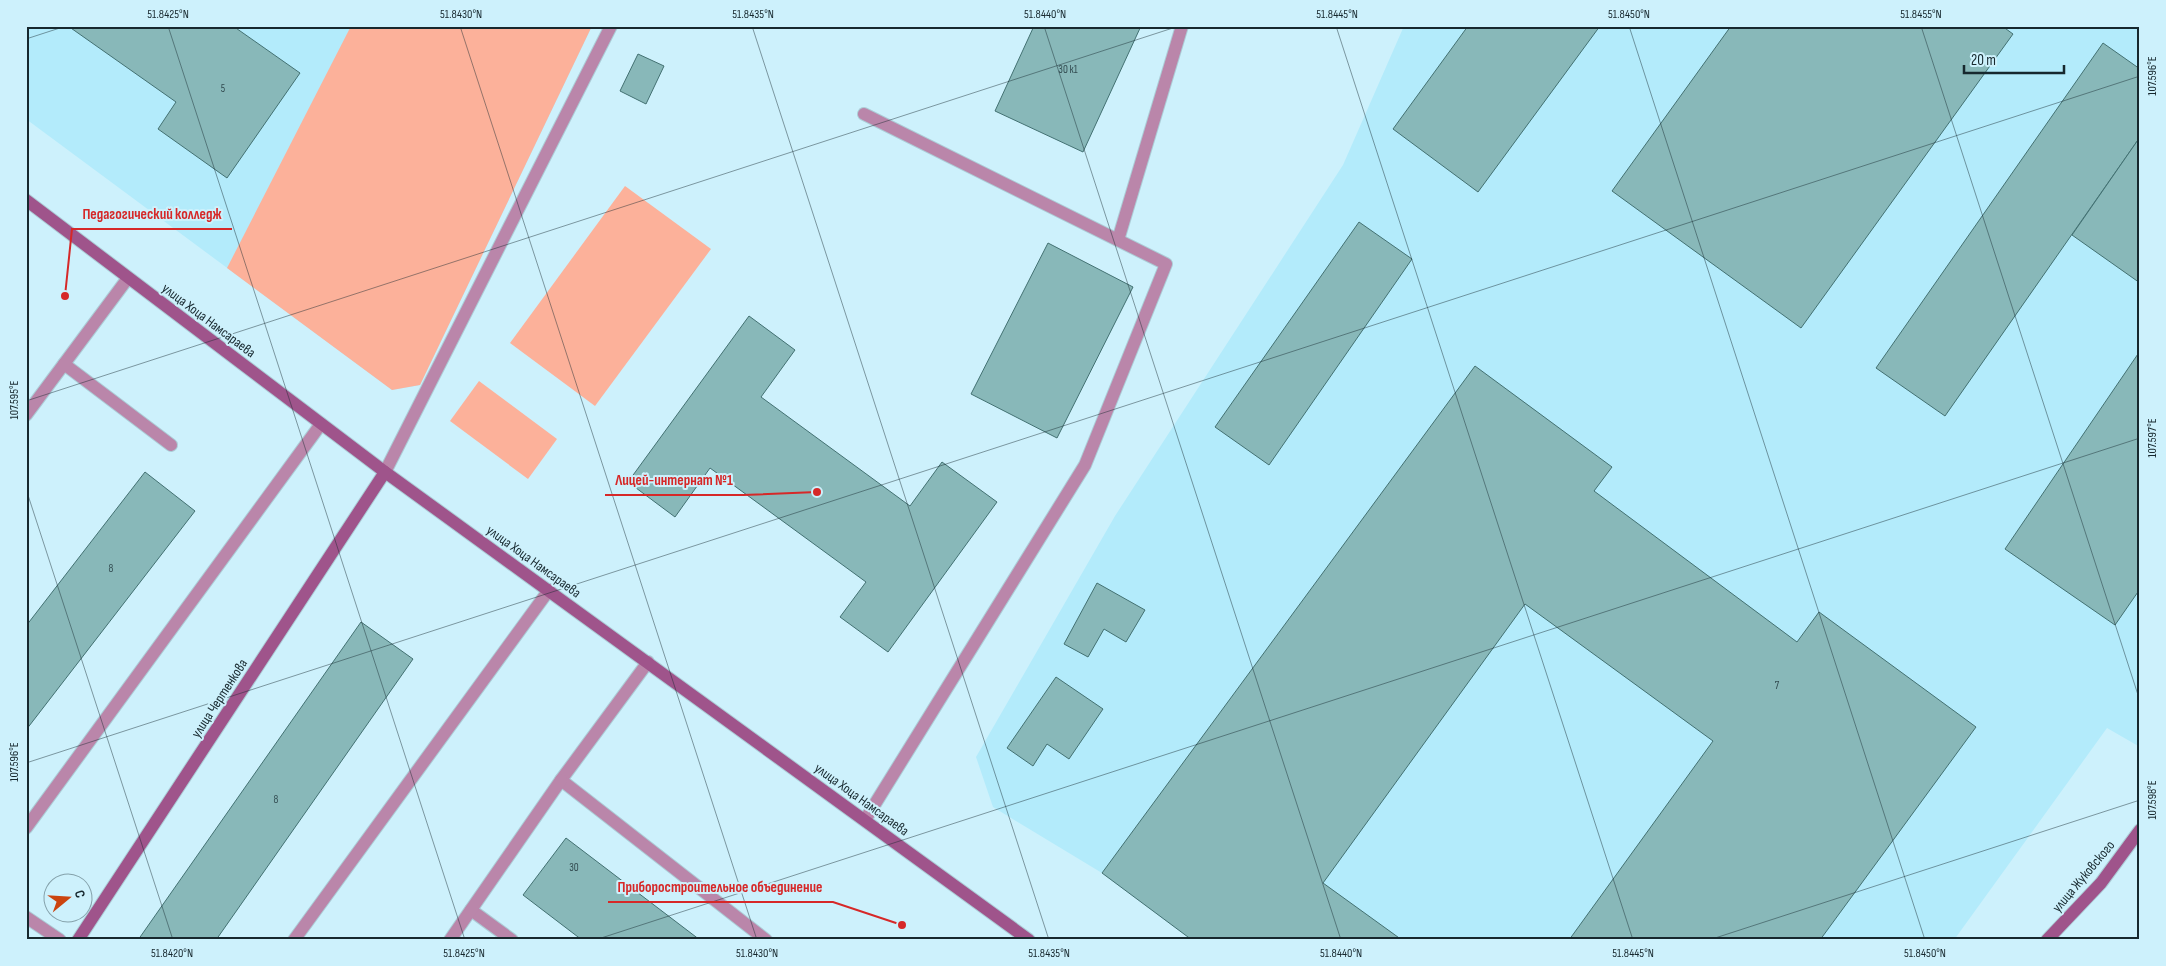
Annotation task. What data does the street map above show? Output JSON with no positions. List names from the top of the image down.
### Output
{
  "streets": {
    "street": ["улица Хоца Намсараева", "улица Чертенкова", "улица Жуковского"]
  },
  "crossings": [
    ["улица Хоца Намсараева", "улица Чертенкова"]
  ],
  "places": ["Педагогический колледж", "Лицей-интернат №1", "Приборостроительное объединение"],
  "house_numbers": [
    "30 к1",
    "5",
    "8",
    "7",
    "8",
    "30"
  ],
  "scale_bar": "20 m",
  "north": "right",
  "coordinates": [
    "51.8425°N",
    "51.8430°N",
    "51.8435°N",
    "51.8440°N",
    "51.8445°N",
    "51.8450°N",
    "51.8455°N",
    "107.596°E",
    "107.595°E",
    "107.597°E",
    "107.598°E",
    "51.8420°N"
  ]
}
